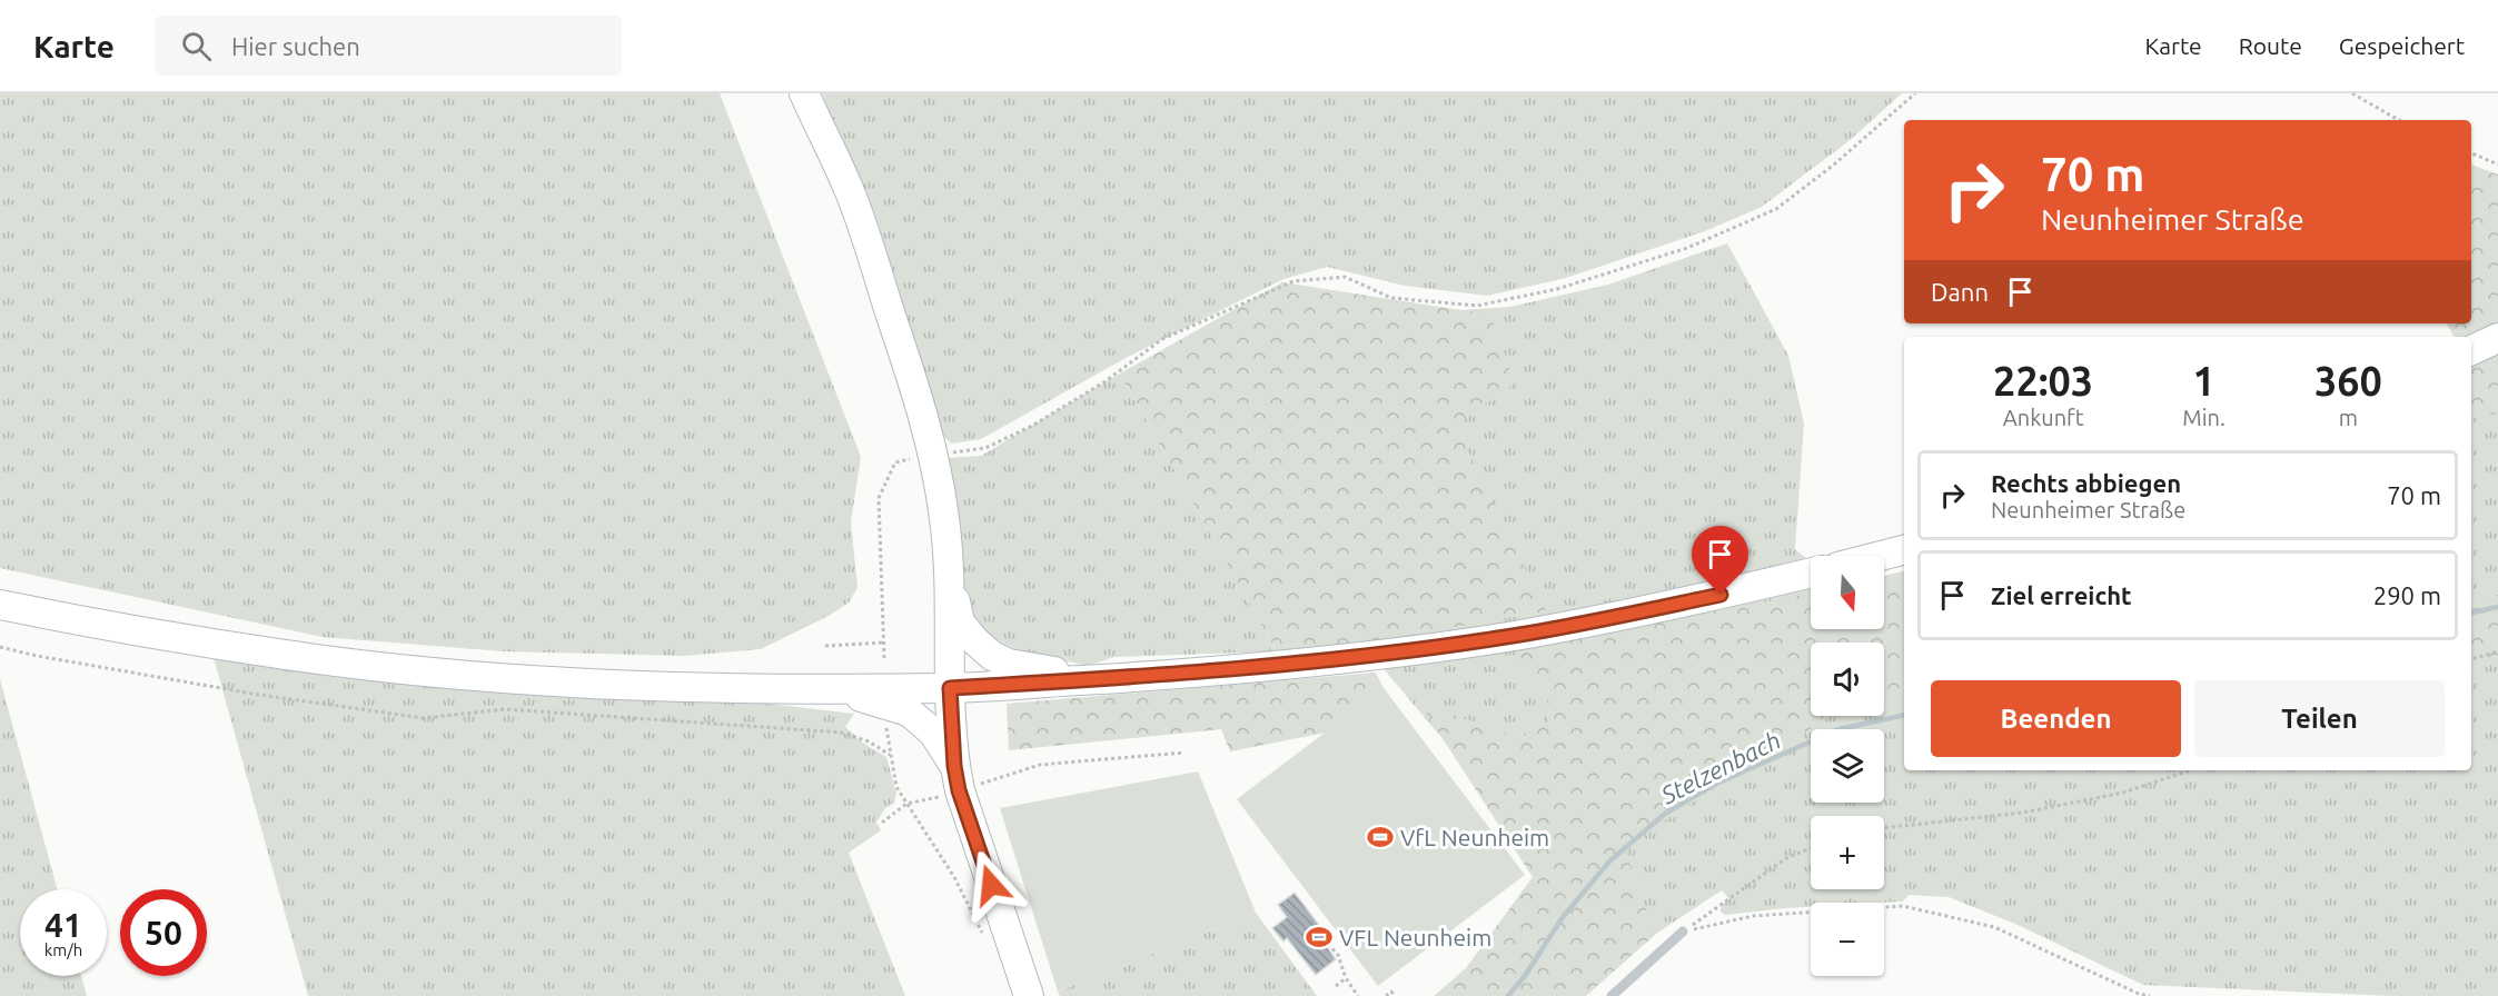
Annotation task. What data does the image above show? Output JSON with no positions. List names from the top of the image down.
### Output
{
  "water": ["Stelzenbach"],
  "places": {
    "sports": ["VfL Neunheim", "VFL Neunheim"]
  },
  "north": "bottom",
  "page": {
    "header": "Karte",
    "search": "Hier suchen",
    "nav": ["Karte", "Route", "Gespeichert"],
    "turn": ["70 m", "Neunheimer Straße"],
    "then": "Dann",
    "eta": [
      "22:03",
      "Ankunft",
      "1",
      "Min.",
      "360",
      "m"
    ],
    "list": [
      {
        "name": "Rechts abbiegen",
        "note": "Neunheimer Straße",
        "value": "70 m"
      },
      {
        "name": "Ziel erreicht",
        "value": "290 m"
      }
    ],
    "map_buttons": ["+", "−"],
    "buttons": ["Beenden", "Teilen"],
    "speed": "41 km/h",
    "limit": "50"
  }
}
